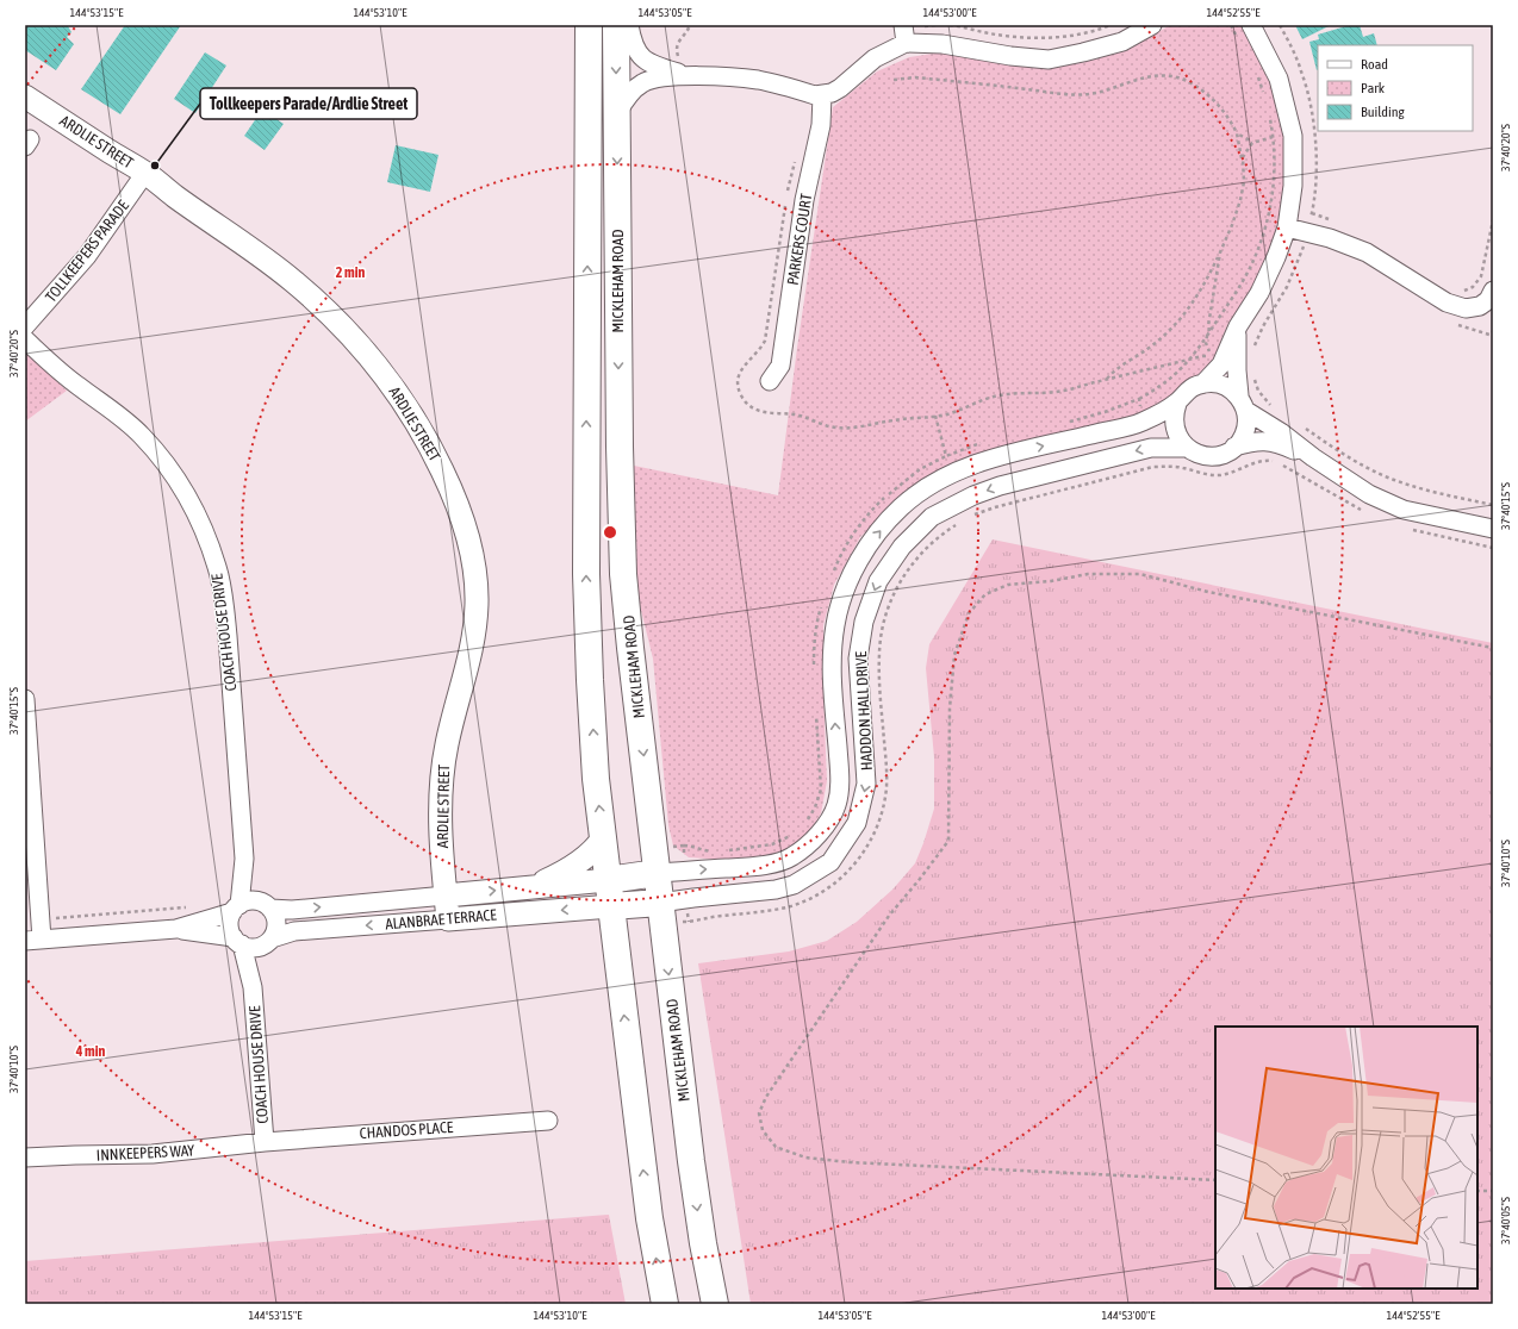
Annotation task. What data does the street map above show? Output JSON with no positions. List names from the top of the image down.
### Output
{
  "streets": {
    "main road": ["MICKLEHAM ROAD"],
    "street": [
      "ARDLIE STREET",
      "PARKERS COURT",
      "TOLLKEEPERS PARADE",
      "COACH HOUSE DRIVE",
      "HADDON HALL DRIVE",
      "ALANBRAE TERRACE",
      "CHANDOS PLACE",
      "INNKEEPERS WAY"
    ]
  },
  "crossings": [
    ["ARDLIE STREET", "TOLLKEEPERS PARADE"],
    ["ARDLIE STREET", "ALANBRAE TERRACE"],
    ["MICKLEHAM ROAD", "HADDON HALL DRIVE"],
    ["MICKLEHAM ROAD", "ALANBRAE TERRACE"],
    ["COACH HOUSE DRIVE", "ALANBRAE TERRACE"],
    ["COACH HOUSE DRIVE", "CHANDOS PLACE"],
    ["COACH HOUSE DRIVE", "INNKEEPERS WAY"],
    ["CHANDOS PLACE", "INNKEEPERS WAY"]
  ],
  "places": ["Tollkeepers Parade/Ardlie Street"],
  "legend": ["Road", "Park", "Building"],
  "coordinates": [
    "144°53'15\"E",
    "144°53'10\"E",
    "144°53'05\"E",
    "144°53'00\"E",
    "144°52'55\"E",
    "37°40'20\"S",
    "37°40'15\"S",
    "37°40'10\"S",
    "37°40'05\"S"
  ],
  "rings": ["2 min", "4 min"]
}
